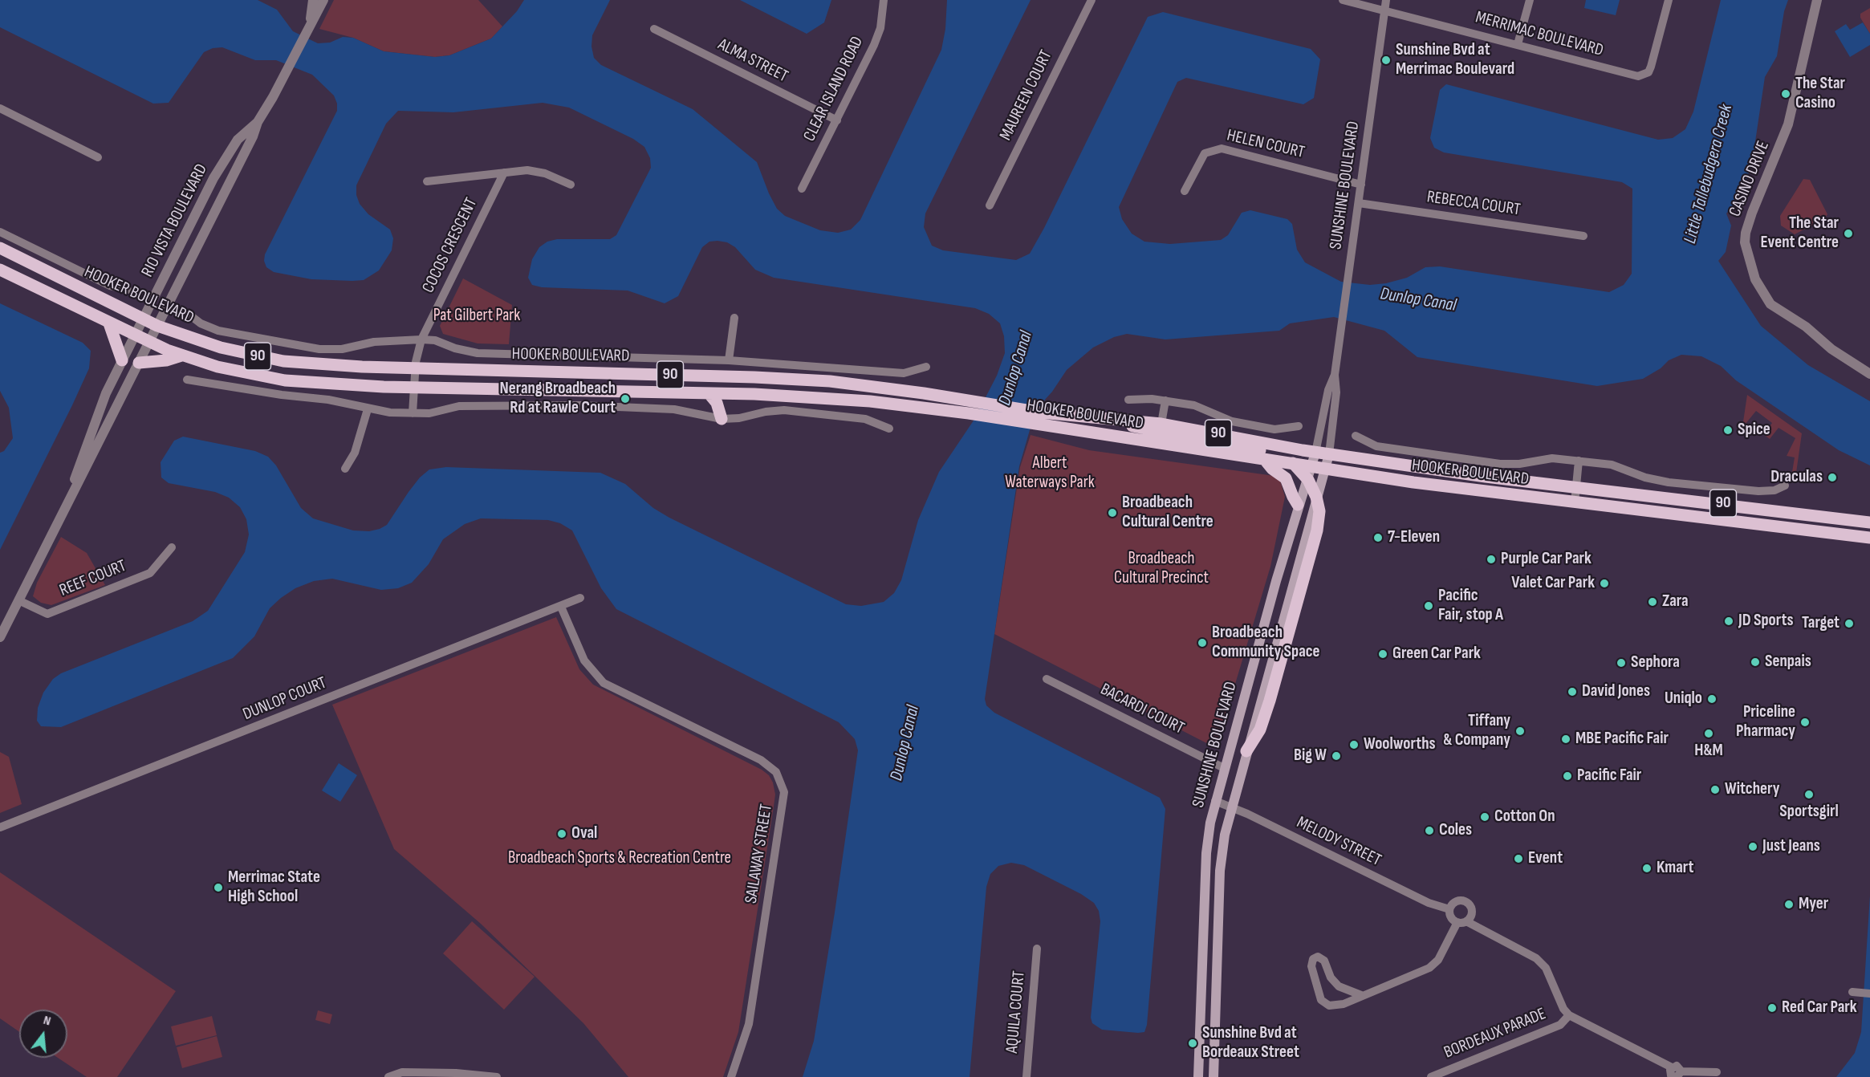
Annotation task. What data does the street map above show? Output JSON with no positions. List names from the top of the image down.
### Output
{
  "streets": {
    "main road": ["SUNSHINE BOULEVARD", "HOOKER BOULEVARD", "90"],
    "street": [
      "MERRIMAC BOULEVARD",
      "ALMA STREET",
      "CLEAR ISLAND ROAD",
      "MAUREEN COURT",
      "HELEN COURT",
      "CASINO DRIVE",
      "REBECCA COURT",
      "RIO VISTA BOULEVARD",
      "COCOS CRESCENT",
      "REEF COURT",
      "DUNLOP COURT",
      "BACARDI COURT",
      "MELODY STREET",
      "SAILAWAY STREET",
      "AQUILA COURT",
      "BORDEAUX PARADE"
    ]
  },
  "crossings": [
    ["MERRIMAC BOULEVARD", "SUNSHINE BOULEVARD"],
    ["ALMA STREET", "CLEAR ISLAND ROAD"],
    ["HELEN COURT", "SUNSHINE BOULEVARD"],
    ["SUNSHINE BOULEVARD", "REBECCA COURT"],
    ["SUNSHINE BOULEVARD", "HOOKER BOULEVARD"],
    ["SUNSHINE BOULEVARD", "BACARDI COURT"],
    ["SUNSHINE BOULEVARD", "MELODY STREET"],
    ["RIO VISTA BOULEVARD", "HOOKER BOULEVARD"],
    ["RIO VISTA BOULEVARD", "REEF COURT"],
    ["COCOS CRESCENT", "HOOKER BOULEVARD"],
    ["DUNLOP COURT", "SAILAWAY STREET"]
  ],
  "water": ["Little Tallebudgera Creek", "Dunlop Canal"],
  "parks": [
    "Pat Gilbert Park",
    "Albert Waterways Park",
    "Broadbeach Cultural Precinct",
    "Broadbeach Sports & Recreation Centre"
  ],
  "places": [
    "Sunshine Bvd at Merrimac Boulevard",
    "The Star Casino",
    "The Star Event Centre",
    "Nerang Broadbeach Rd at Rawle Court",
    "Spice",
    "Draculas",
    "Broadbeach Cultural Centre",
    "7-Eleven",
    "Purple Car Park",
    "Valet Car Park",
    "Zara",
    "Pacific Fair, stop A",
    "JD Sports",
    "Target",
    "Broadbeach Community Space",
    "Green Car Park",
    "Senpais",
    "Sephora",
    "David Jones",
    "Uniqlo",
    "Priceline Pharmacy",
    "Tiffany & Company",
    "H&M",
    "MBE Pacific Fair",
    "Woolworths",
    "Big W",
    "Pacific Fair",
    "Witchery",
    "Sportsgirl",
    "Cotton On",
    "Coles",
    "Oval",
    "Just Jeans",
    "Event",
    "Kmart",
    "Merrimac State High School",
    "Myer",
    "Red Car Park",
    "Sunshine Bvd at Bordeaux Street"
  ],
  "north": "top"
}
